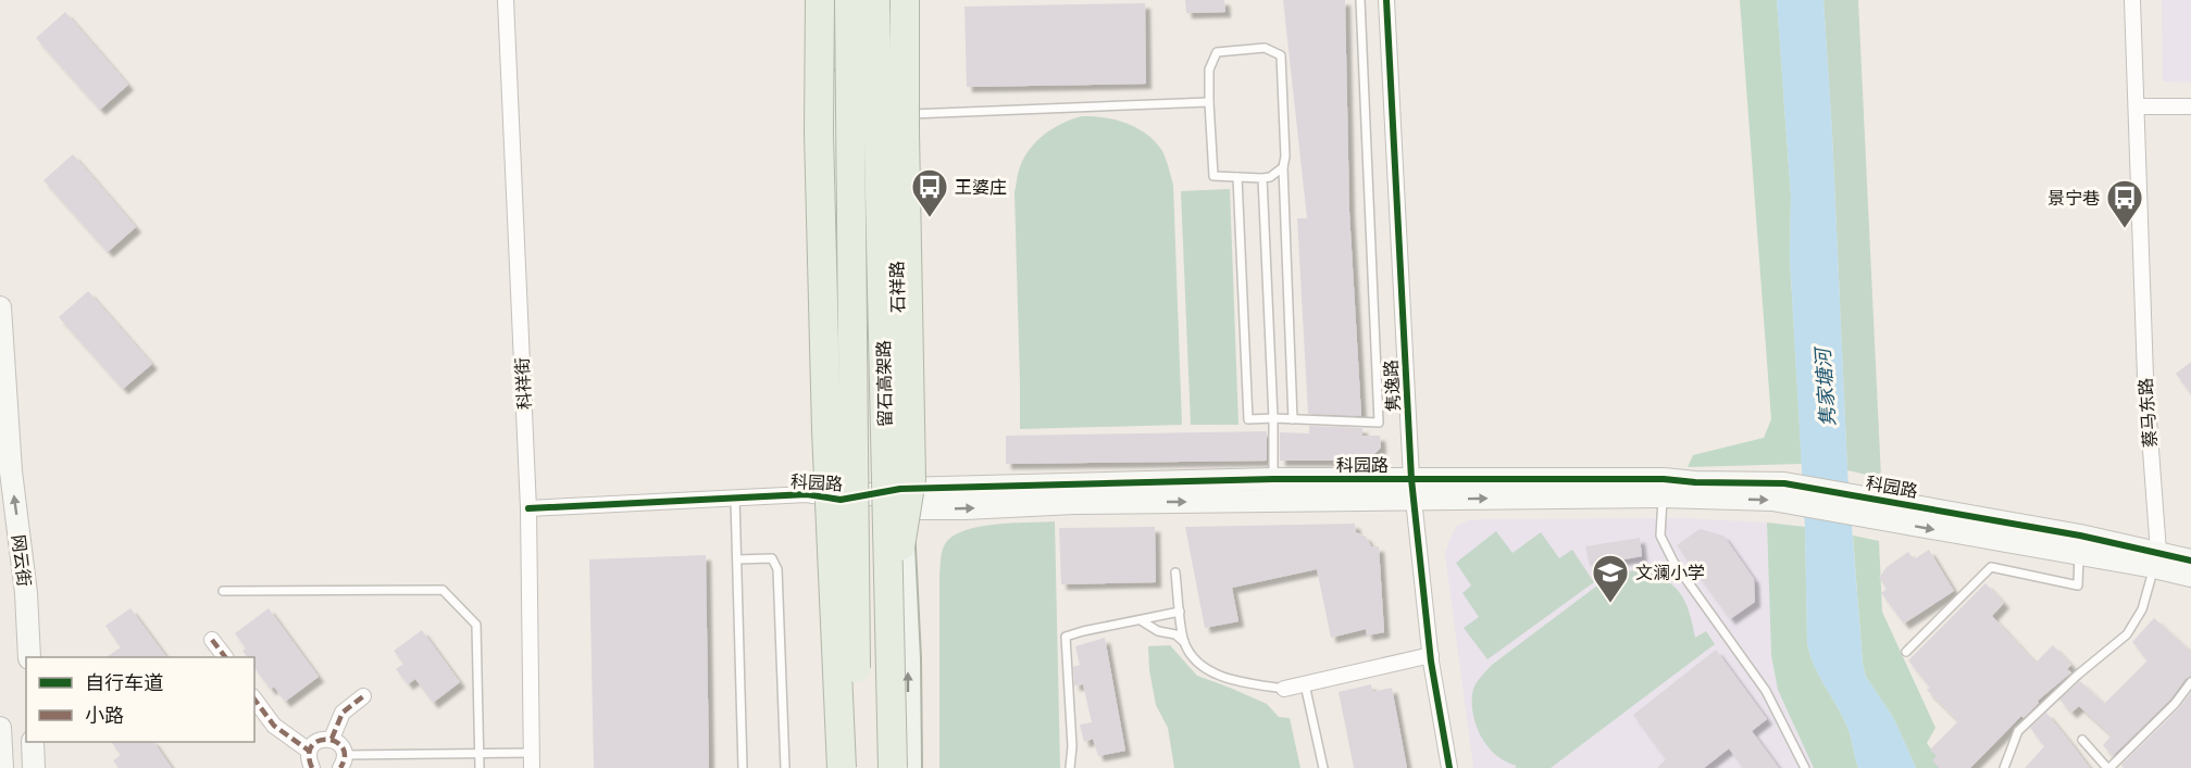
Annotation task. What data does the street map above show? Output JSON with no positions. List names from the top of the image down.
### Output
{
  "streets": {
    "highway": ["留石高架路"],
    "main road": ["石祥路"],
    "street": [
      "科祥街",
      "隽逸路",
      "蔡马东路",
      "科园路",
      "网云街"
    ]
  },
  "crossings": [
    ["石祥路", "科园路"],
    ["科祥街", "科园路"],
    ["隽逸路", "科园路"],
    ["蔡马东路", "科园路"]
  ],
  "one_way": ["网云街"],
  "water": ["隽家塘河"],
  "places": {
    "bus stop": ["王婆庄", "景宁巷"],
    "school or university": ["文澜小学"]
  },
  "legend": ["自行车道", "小路"]
}
